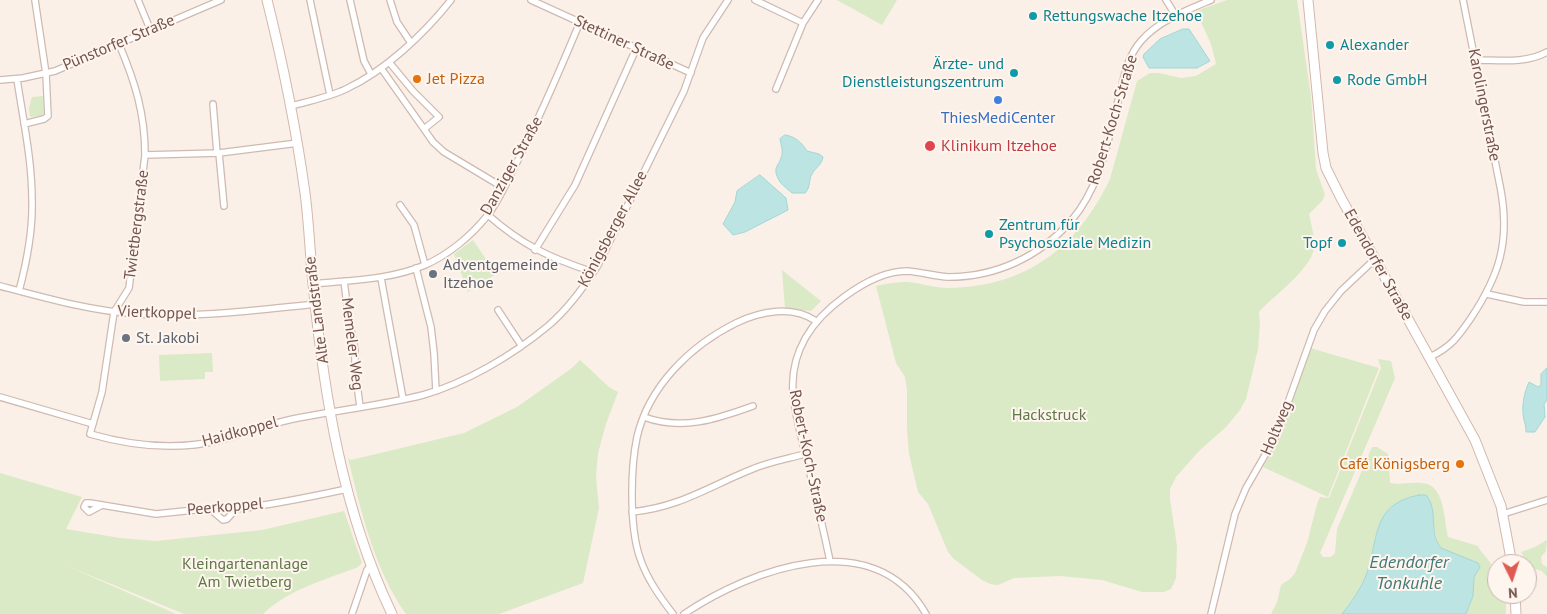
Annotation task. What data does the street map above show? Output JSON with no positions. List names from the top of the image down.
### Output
{
  "streets": {
    "street": [
      "Pünstorfer Straße",
      "Stettiner Straße",
      "Karolingerstraße",
      "Robert-Koch-Straße",
      "Danziger Straße",
      "Twietbergstraße",
      "Königsberger Allee",
      "Edendorfer Straße",
      "Alte Landstraße",
      "Viertkoppel",
      "Memeler Weg",
      "Holtweg",
      "Haidkoppel",
      "Peerkoppel"
    ]
  },
  "crossings": [
    ["Pünstorfer Straße", "Twietbergstraße"],
    ["Stettiner Straße", "Danziger Straße"],
    ["Stettiner Straße", "Königsberger Allee"],
    ["Karolingerstraße", "Edendorfer Straße"],
    ["Danziger Straße", "Alte Landstraße"],
    ["Danziger Straße", "Memeler Weg"],
    ["Twietbergstraße", "Viertkoppel"],
    ["Twietbergstraße", "Haidkoppel"],
    ["Königsberger Allee", "Alte Landstraße"],
    ["Königsberger Allee", "Memeler Weg"],
    ["Königsberger Allee", "Haidkoppel"],
    ["Edendorfer Straße", "Holtweg"],
    ["Alte Landstraße", "Viertkoppel"],
    ["Alte Landstraße", "Haidkoppel"],
    ["Alte Landstraße", "Peerkoppel"]
  ],
  "water": ["Edendorfer Tonkuhle"],
  "parks": ["Hackstruck", "Kleingartenanlage Am Twietberg"],
  "places": [
    "Rettungswache Itzehoe",
    "Alexander",
    "Ärzte- und Dienstleistungszentrum",
    "Jet Pizza",
    "Rode GmbH",
    "ThiesMediCenter",
    "Klinikum Itzehoe",
    "Zentrum für Psychosoziale Medizin",
    "Topf",
    "Adventgemeinde Itzehoe",
    "St. Jakobi",
    "Café Königsberg"
  ],
  "north": "bottom"
}
